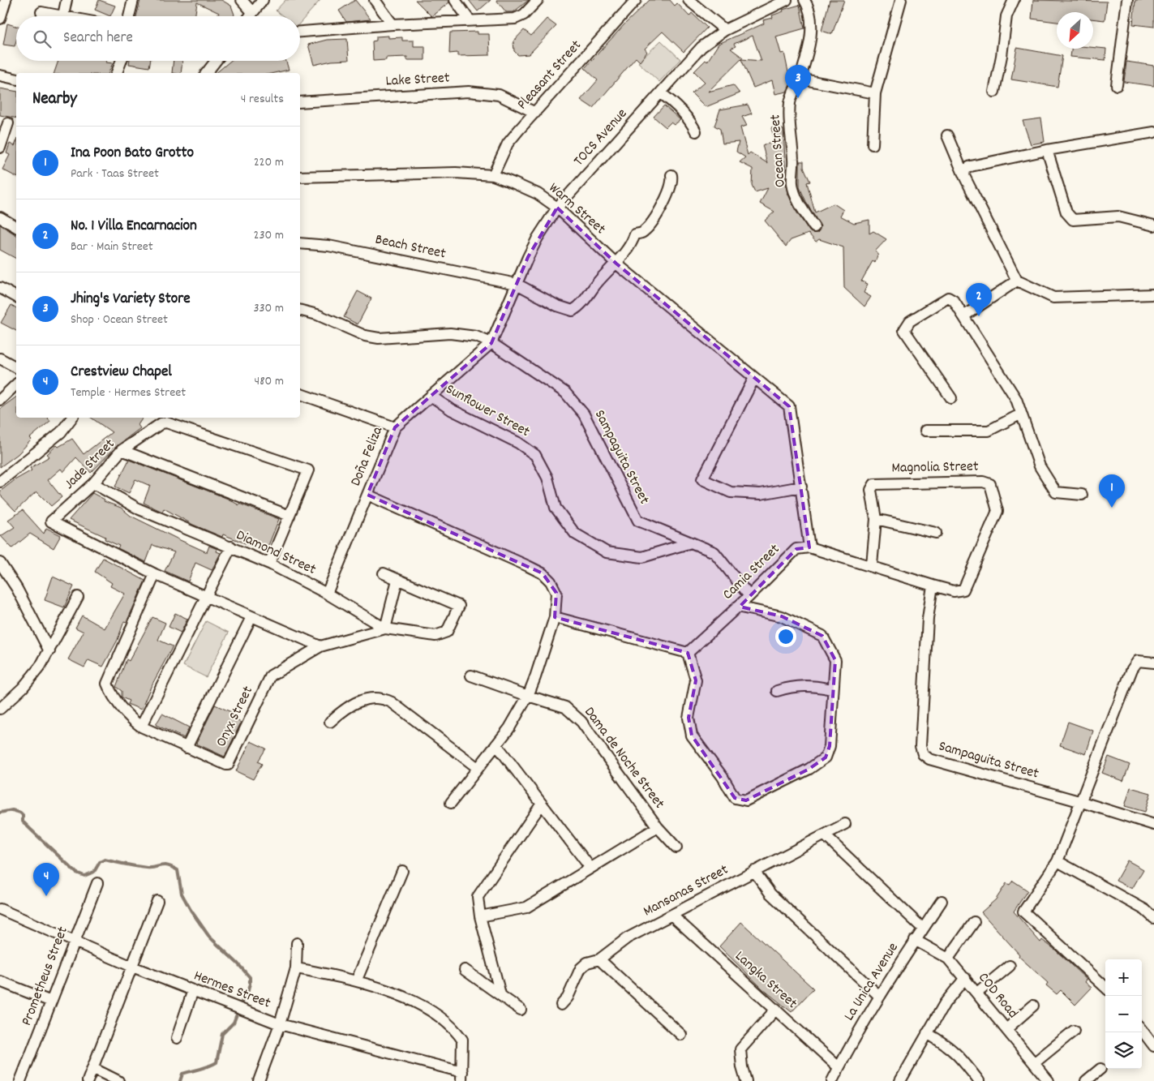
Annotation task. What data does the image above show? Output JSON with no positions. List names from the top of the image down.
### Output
{
  "streets": {
    "street": [
      "Pleasant Street",
      "Lake Street",
      "TOCS Avenue",
      "Ocean Street",
      "Warm Street",
      "Beach Street",
      "Sunflower Street",
      "Doña Feliza",
      "Sampaguita Street",
      "Jade Street",
      "Magnolia Street",
      "Diamond Street",
      "Camia Street",
      "Onyx Street",
      "Dama de Noche Street",
      "Mansanas Street",
      "Prometheus Street",
      "Langka Street",
      "La Unica Avenue",
      "Hermes Street",
      "COD Road"
    ]
  },
  "crossings": [
    ["Pleasant Street", "Lake Street"],
    ["Pleasant Street", "Warm Street"],
    ["TOCS Avenue", "Warm Street"],
    ["TOCS Avenue", "Beach Street"],
    ["TOCS Avenue", "Doña Feliza"],
    ["TOCS Avenue", "Sampaguita Street"],
    ["Warm Street", "Beach Street"],
    ["Warm Street", "Camia Street"],
    ["Sunflower Street", "Doña Feliza"],
    ["Sunflower Street", "Sampaguita Street"],
    ["Doña Feliza", "Sampaguita Street"],
    ["Doña Feliza", "Diamond Street"],
    ["Sampaguita Street", "Magnolia Street"],
    ["Sampaguita Street", "Camia Street"],
    ["Jade Street", "Diamond Street"],
    ["Jade Street", "Onyx Street"],
    ["Diamond Street", "Onyx Street"],
    ["Mansanas Street", "Langka Street"],
    ["Prometheus Street", "Hermes Street"],
    ["Langka Street", "La Unica Avenue"],
    ["La Unica Avenue", "COD Road"]
  ],
  "north": "bottom left",
  "page": {
    "search": "Search here",
    "pins": [
      "3",
      "2",
      "1",
      "4"
    ],
    "heading": ["Nearby", "4 results"],
    "list": [
      {
        "mark": "1",
        "name": "Ina Poon Bato Grotto",
        "note": "Park · Taas Street",
        "value": "220 m"
      },
      {
        "mark": "2",
        "name": "No. 1 Villa Encarnacion",
        "note": "Bar · Main Street",
        "value": "230 m"
      },
      {
        "mark": "3",
        "name": "Jhing's Variety Store",
        "note": "Shop · Ocean Street",
        "value": "330 m"
      },
      {
        "mark": "4",
        "name": "Crestview Chapel",
        "note": "Temple · Hermes Street",
        "value": "480 m"
      }
    ],
    "map_buttons": ["+", "−"]
  }
}
